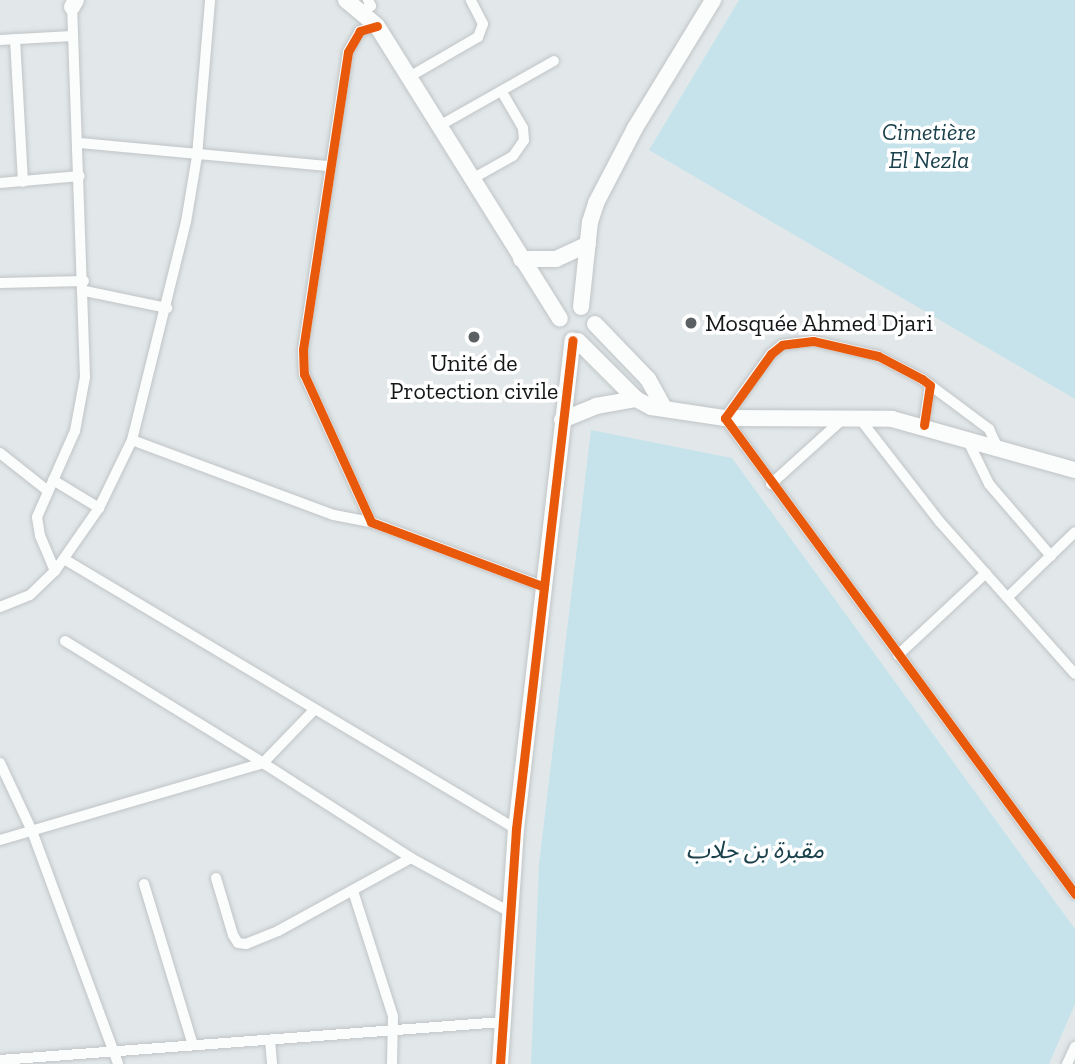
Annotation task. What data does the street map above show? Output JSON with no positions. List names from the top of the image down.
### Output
{
  "parks": ["Cimetière El Nezla", "مقبرة بن جلاب"],
  "places": ["Mosquée Ahmed Djari", "Unité de Protection civile"]
}
